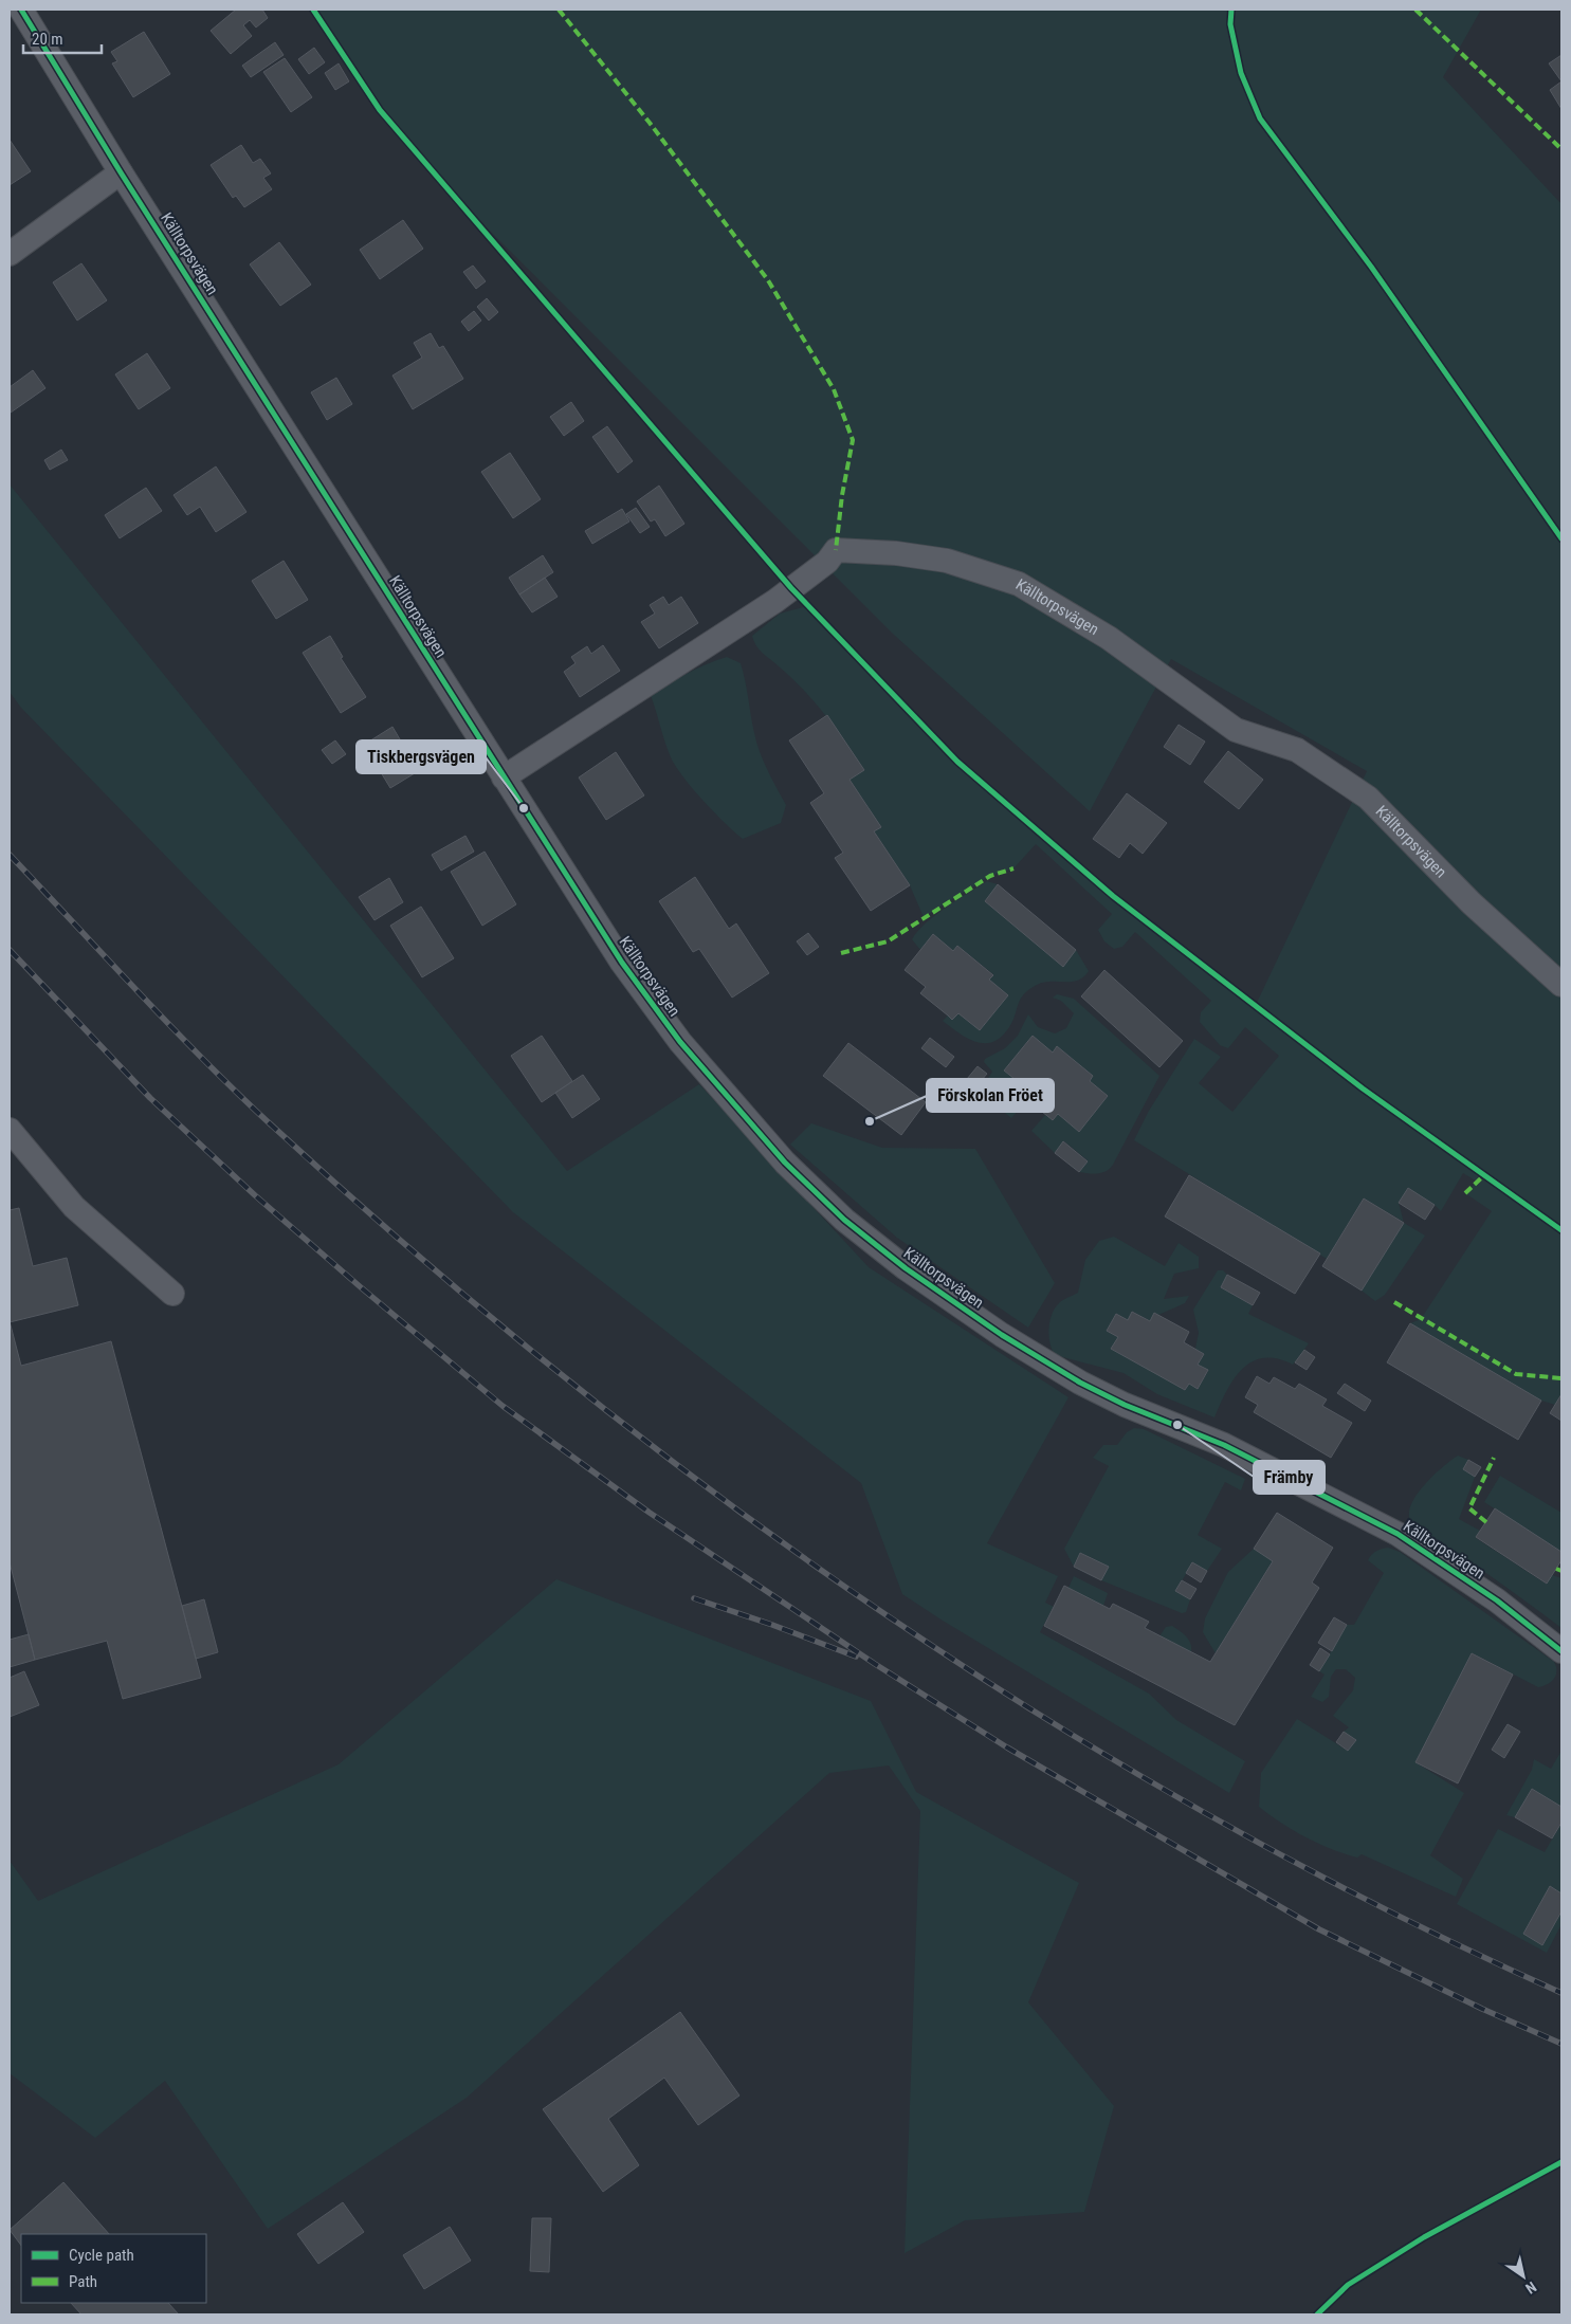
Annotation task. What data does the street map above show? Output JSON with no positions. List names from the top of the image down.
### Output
{
  "streets": {
    "street": ["Källtorpsvägen"]
  },
  "places": ["Tiskbergsvägen", "Förskolan Fröet", "Främby"],
  "legend": ["Cycle path", "Path"],
  "scale_bar": "20 m",
  "north": "bottom right"
}
